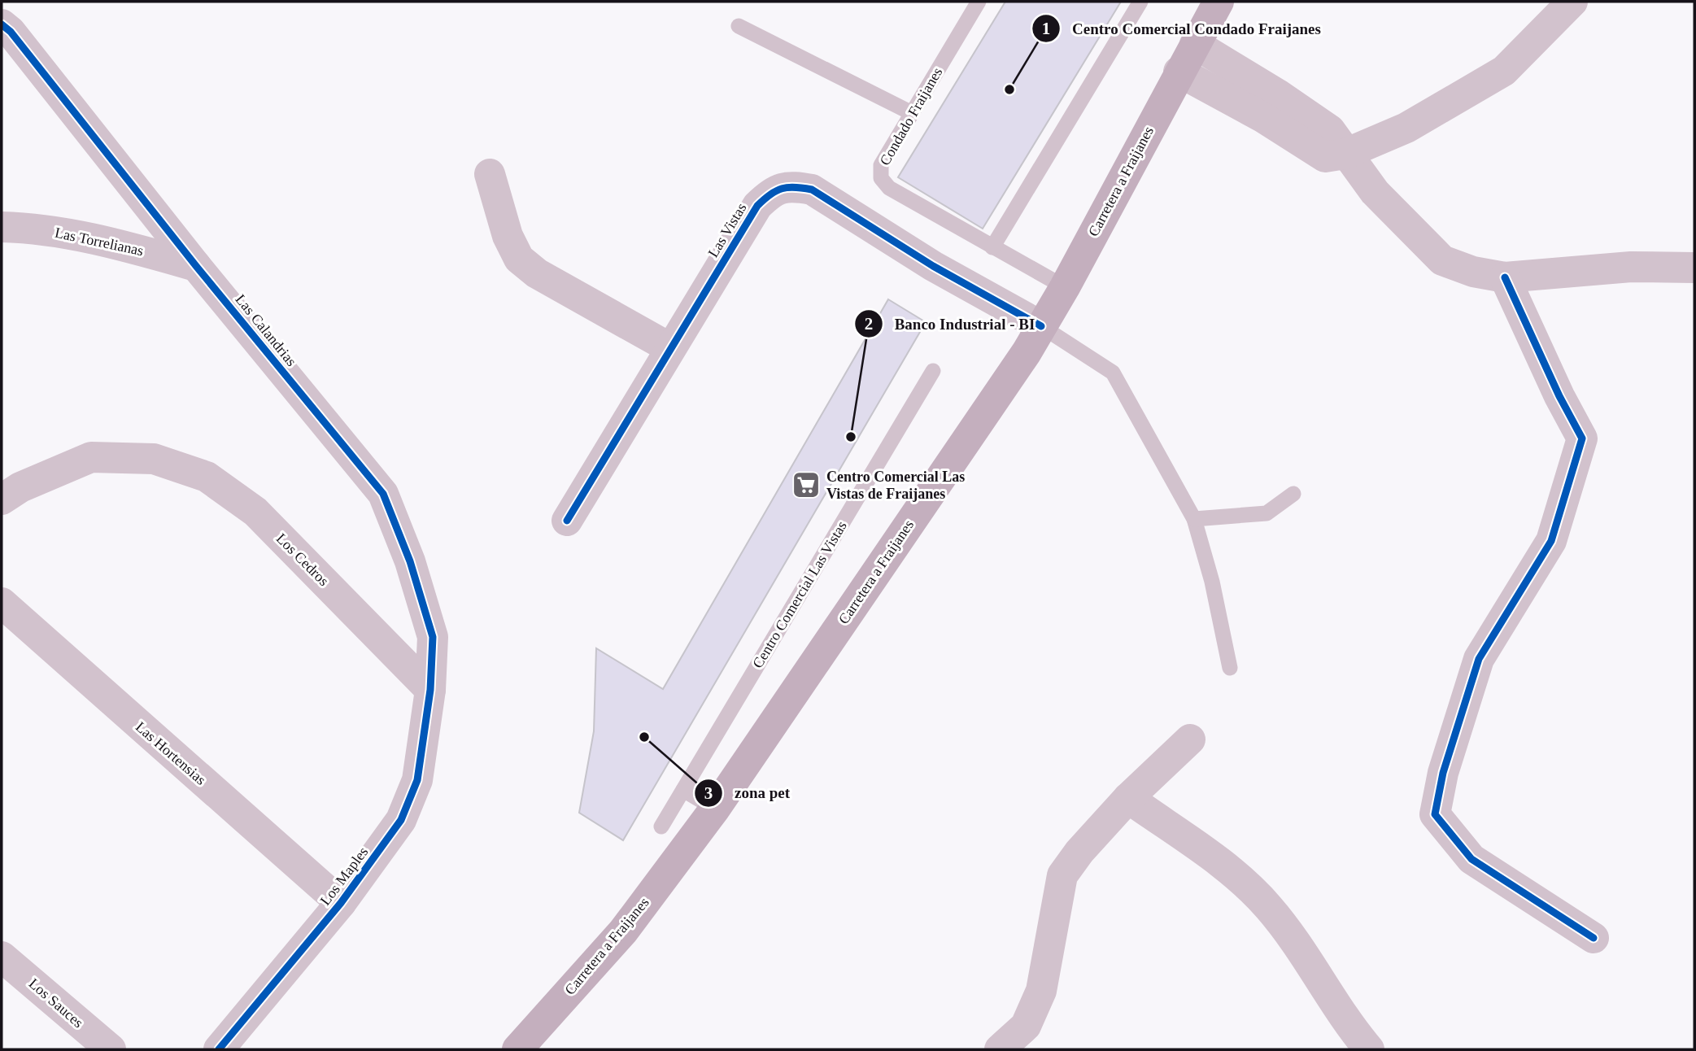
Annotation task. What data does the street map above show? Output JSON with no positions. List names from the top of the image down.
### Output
{
  "streets": {
    "main road": ["Carretera a Fraijanes"],
    "street": [
      "Las Vistas",
      "Las Torrelianas",
      "Las Calandrias",
      "Los Cedros",
      "Las Hortensias",
      "Los Maples",
      "Los Sauces"
    ],
    "lane": ["Condado Fraijanes", "Centro Comercial Las Vistas"]
  },
  "crossings": [
    ["Condado Fraijanes", "Carretera a Fraijanes"],
    ["Carretera a Fraijanes", "Las Vistas"],
    ["Las Torrelianas", "Las Calandrias"],
    ["Las Calandrias", "Los Cedros"],
    ["Las Calandrias", "Los Maples"],
    ["Los Cedros", "Los Maples"],
    ["Las Hortensias", "Los Maples"]
  ],
  "places": {
    "other": ["Centro Comercial Condado Fraijanes", "Banco Industrial - BI", "zona pet"],
    "supermarket": ["Centro Comercial Las Vistas de Fraijanes"]
  }
}
